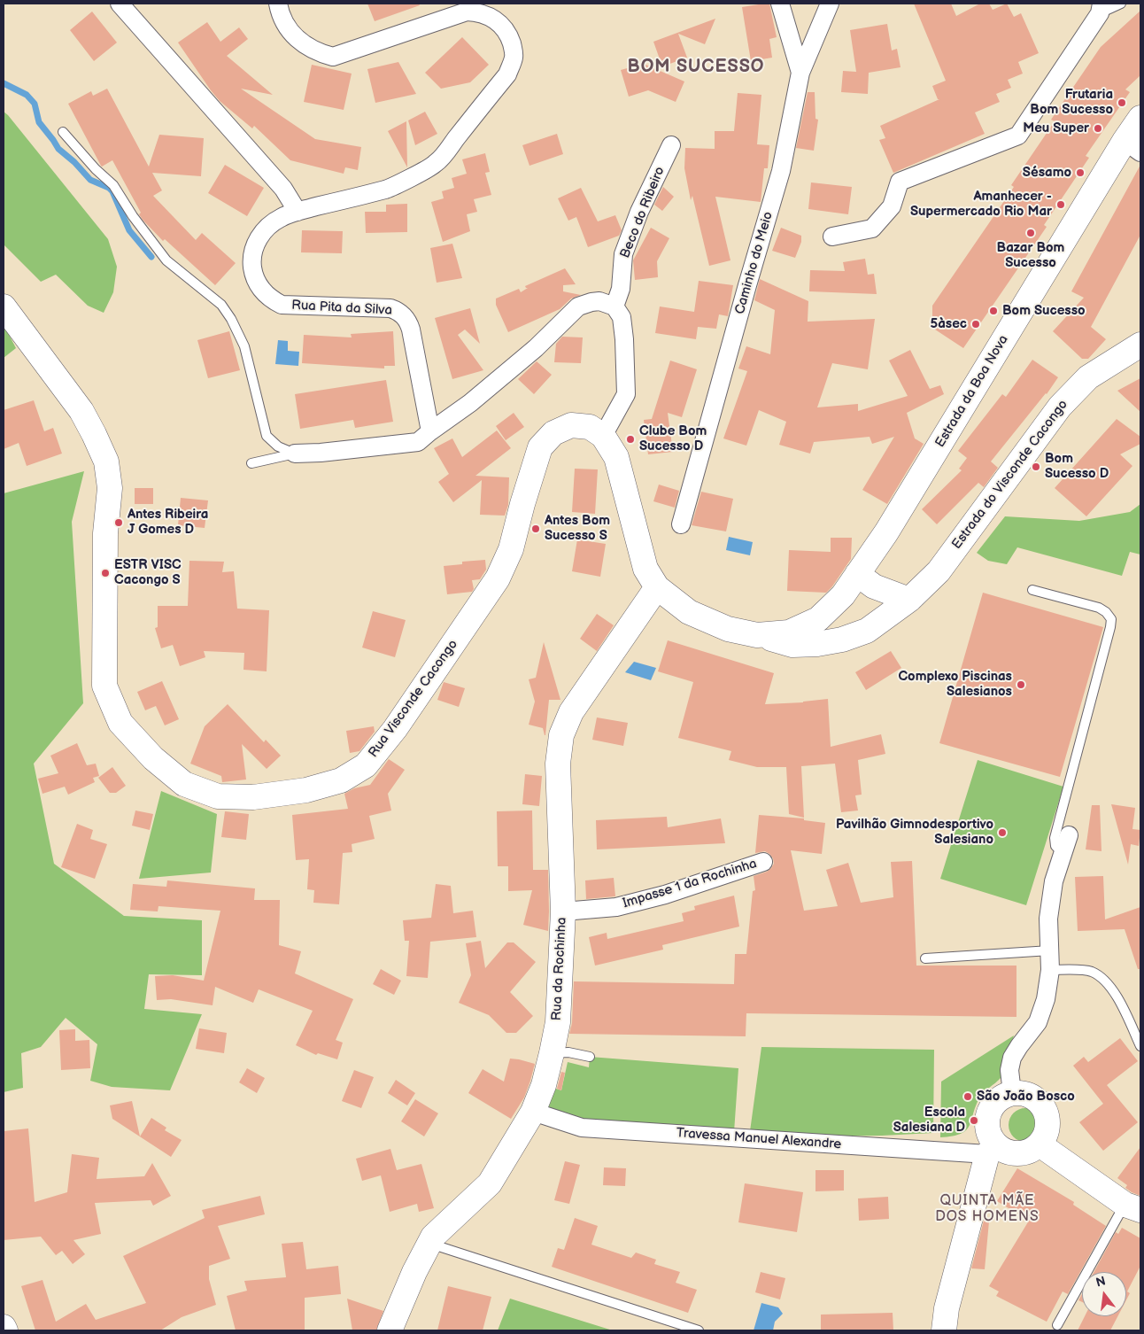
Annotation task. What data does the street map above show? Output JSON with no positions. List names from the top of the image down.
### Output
{
  "streets": {
    "main road": [
      "Estrada da Boa Nova",
      "Estrada do Visconde Cacongo",
      "Rua Visconde Cacongo",
      "Rua da Rochinha"
    ],
    "street": [
      "Beco do Ribeiro",
      "Caminho do Meio",
      "Rua Pita da Silva",
      "Impasse 1 da Rochinha",
      "Travessa Manuel Alexandre"
    ]
  },
  "crossings": [
    ["Impasse 1 da Rochinha", "Rua da Rochinha"],
    ["Rua da Rochinha", "Travessa Manuel Alexandre"]
  ],
  "districts": ["BOM SUCESSO", "QUINTA MÃE DOS HOMENS"],
  "places": [
    "Frutaria Bom Sucesso",
    "Meu Super",
    "Sésamo",
    "Amanhecer - Supermercado Rio Mar",
    "Bazar Bom Sucesso",
    "Bom Sucesso",
    "5àsec",
    "Clube Bom Sucesso D",
    "Bom Sucesso D",
    "Antes Ribeira J Gomes D",
    "Antes Bom Sucesso S",
    "ESTR VISC Cacongo S",
    "Complexo Piscinas Salesianos",
    "Pavilhão Gimnodesportivo Salesiano",
    "São João Bosco",
    "Escola Salesiana D"
  ],
  "north": "top"
}
